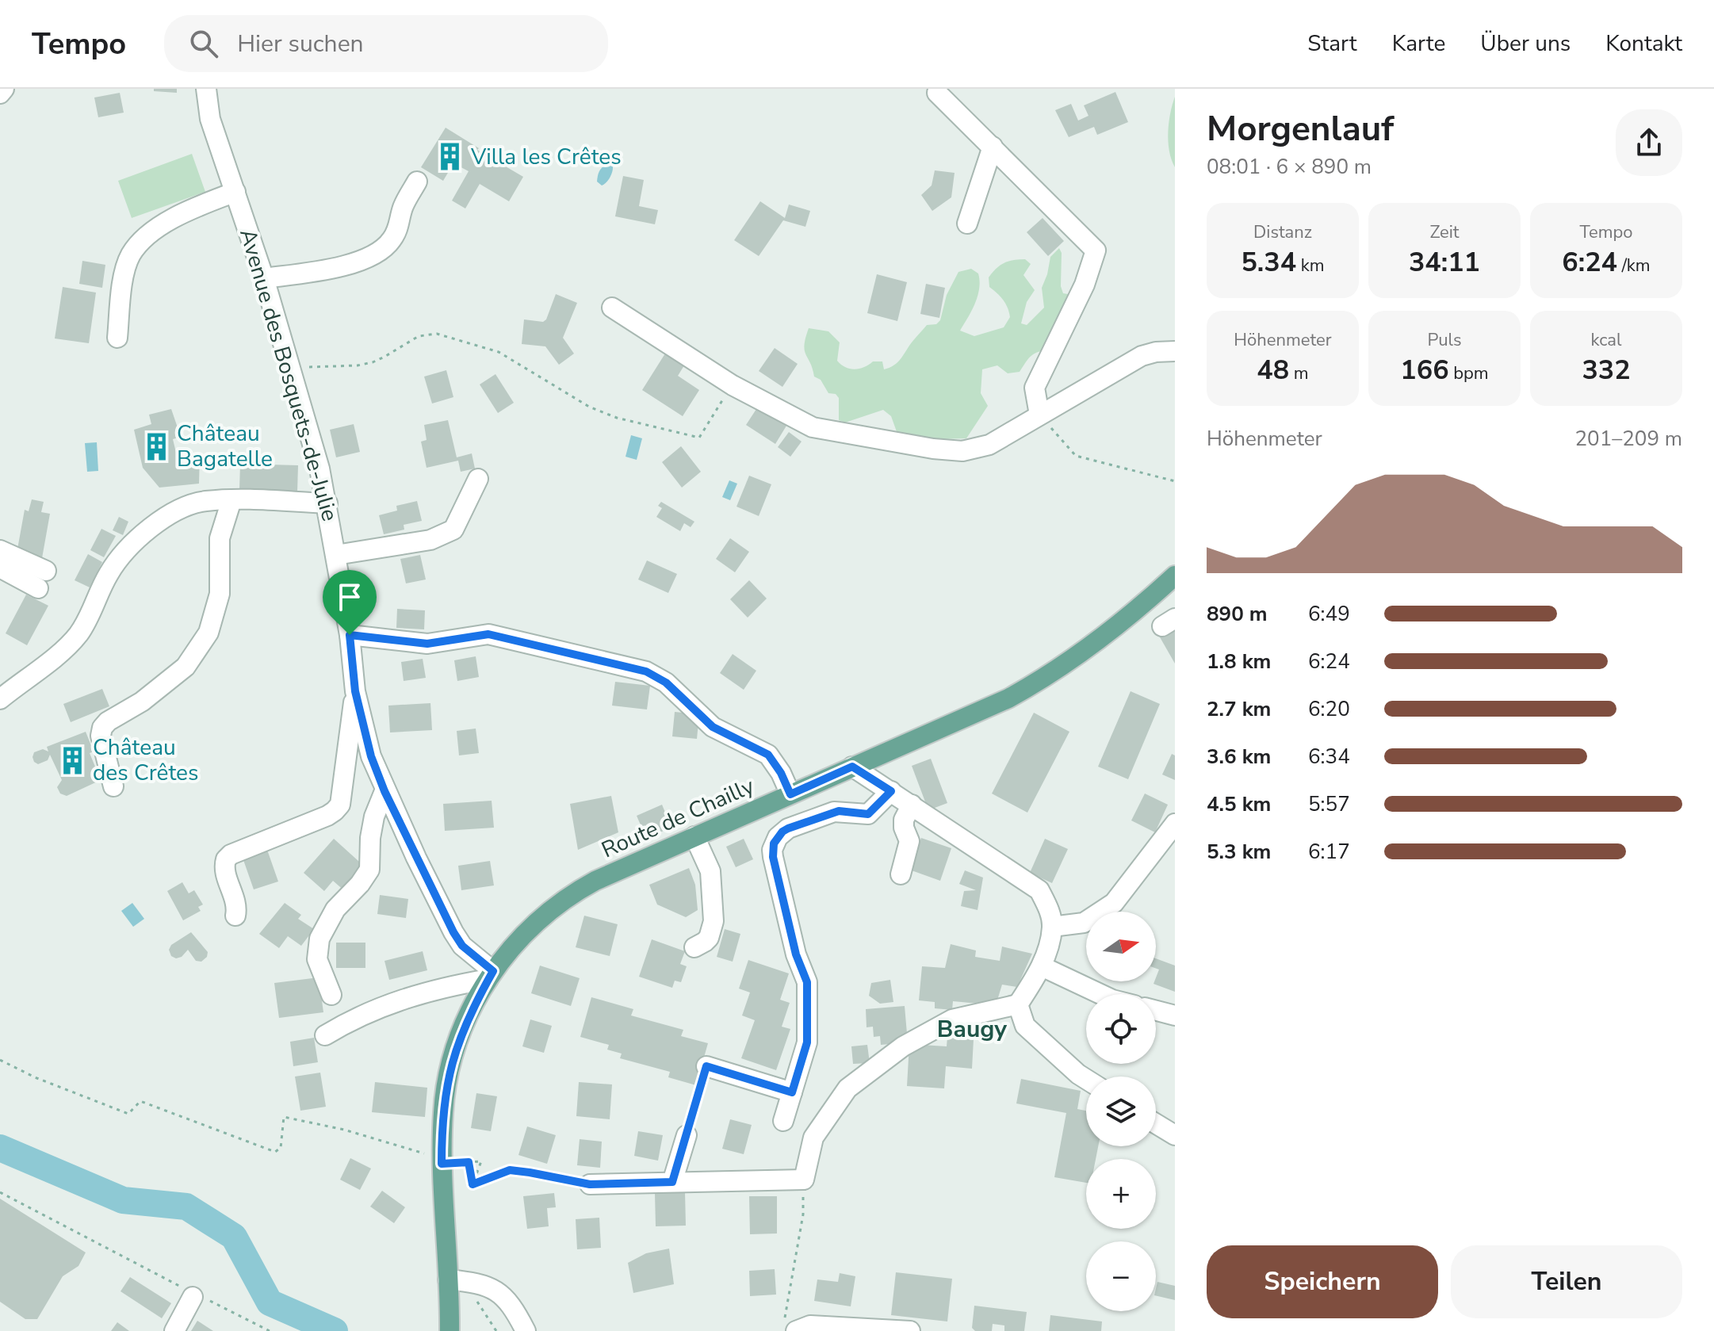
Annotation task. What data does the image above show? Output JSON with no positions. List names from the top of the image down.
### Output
{
  "streets": {
    "main road": ["Route de Chailly"],
    "street": ["Avenue des Bosquets-de-Julie"]
  },
  "crossings": [
    ["Avenue des Bosquets-de-Julie", "Route de Chailly"]
  ],
  "districts": ["Baugy"],
  "places": {
    "building": ["Villa les Crêtes", "Château Bagatelle", "Château des Crêtes"]
  },
  "north": "right",
  "page": {
    "header": "Tempo",
    "search": "Hier suchen",
    "nav": [
      "Start",
      "Karte",
      "Über uns",
      "Kontakt"
    ],
    "heading": ["Morgenlauf", "08:01 · 6 × 890 m"],
    "stats": [
      ["Distanz", "5.34 km"],
      ["Zeit", "34:11"],
      ["Tempo", "6:24 /km"],
      ["Höhenmeter", "48 m"],
      ["Puls", "166 bpm"],
      ["kcal", "332"]
    ],
    "chart": ["Höhenmeter", "201–209 m"],
    "list": [
      {
        "name": "890 m",
        "note": "6:49"
      },
      {
        "name": "1.8 km",
        "note": "6:24"
      },
      {
        "name": "2.7 km",
        "note": "6:20"
      },
      {
        "name": "3.6 km",
        "note": "6:34"
      },
      {
        "name": "4.5 km",
        "note": "5:57"
      },
      {
        "name": "5.3 km",
        "note": "6:17"
      }
    ],
    "map_buttons": ["+", "−"],
    "buttons": ["Speichern", "Teilen"]
  }
}
